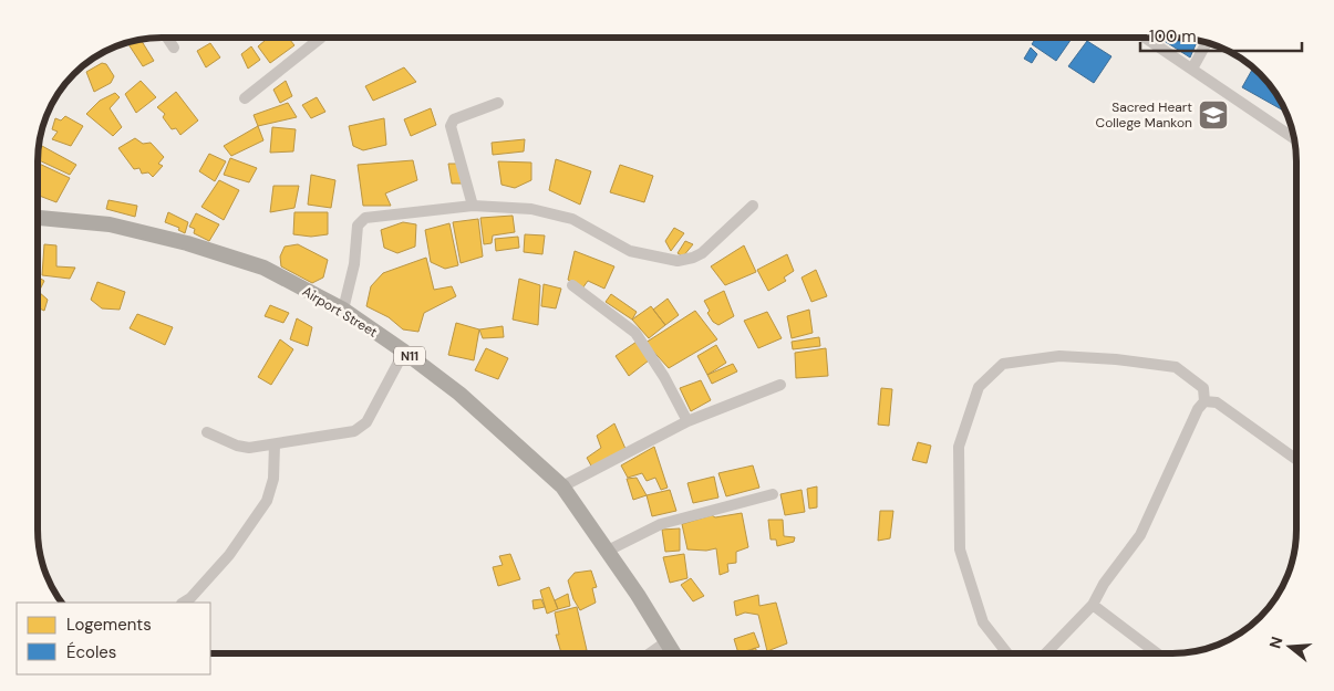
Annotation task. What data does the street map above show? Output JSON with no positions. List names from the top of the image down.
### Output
{
  "streets": {
    "highway": ["Airport Street", "N11"]
  },
  "places": {
    "school or university": ["Sacred Heart College Mankon"]
  },
  "legend": ["Logements", "Écoles"],
  "scale_bar": "100 m",
  "north": "left"
}
